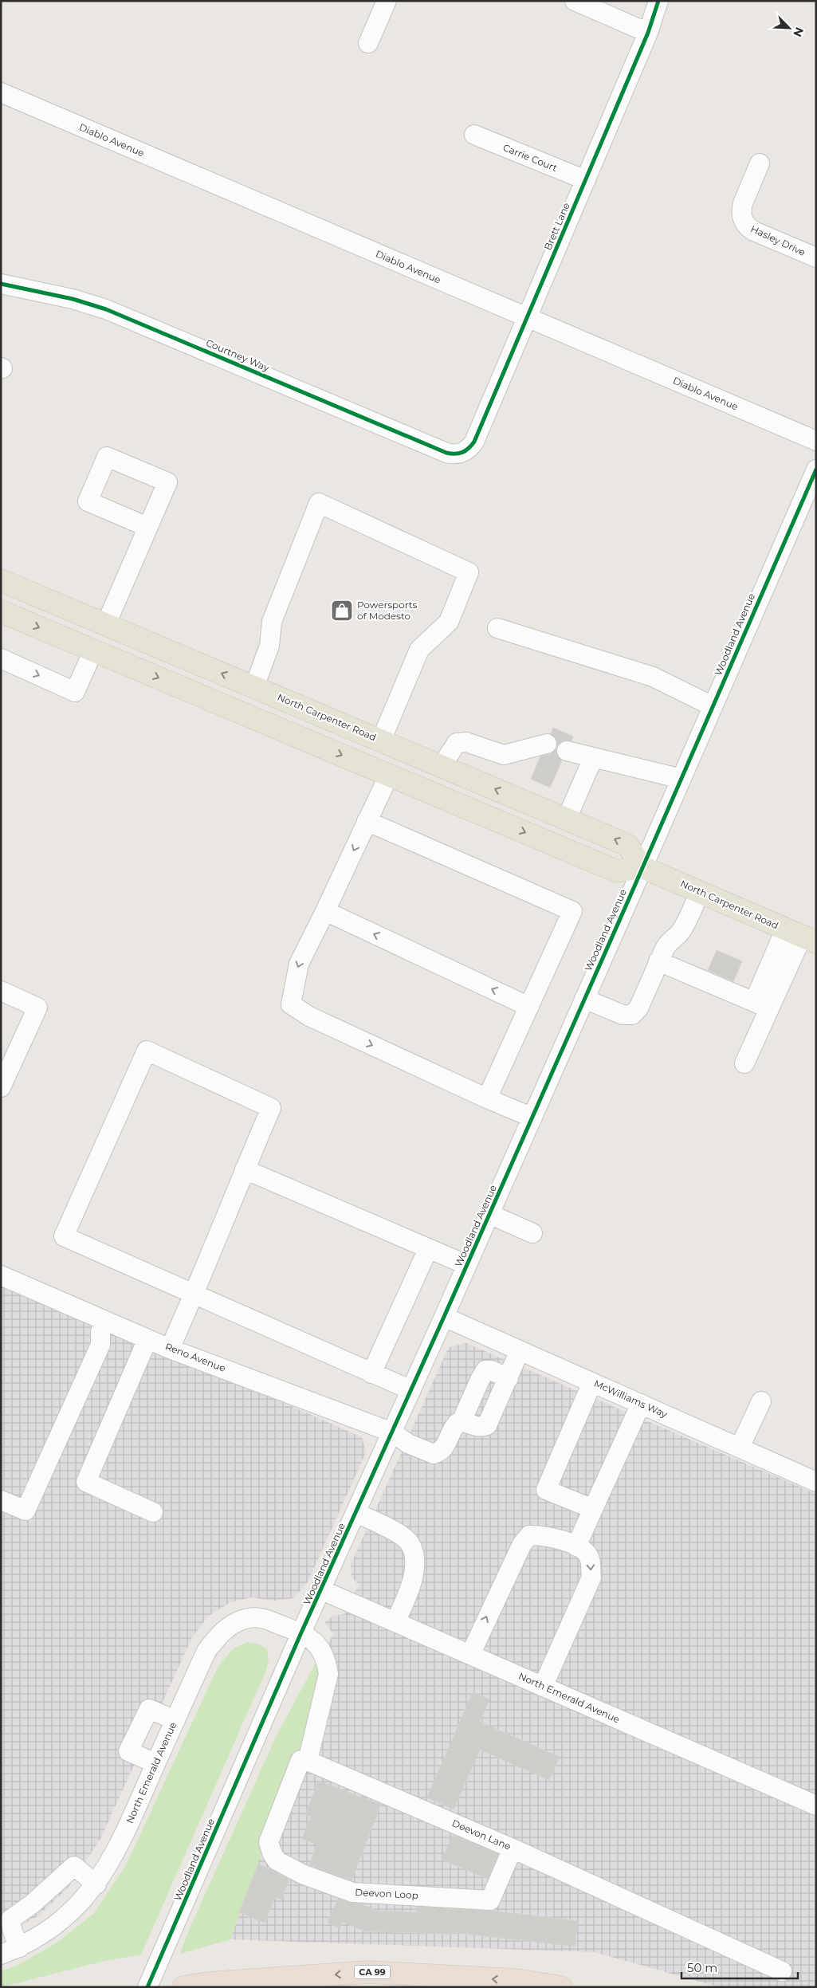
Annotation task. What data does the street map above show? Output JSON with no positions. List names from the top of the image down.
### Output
{
  "streets": {
    "highway": ["CA 99"],
    "main road": ["North Carpenter Road"],
    "street": [
      "Diablo Avenue",
      "Carrie Court",
      "Brett Lane",
      "Hasley Drive",
      "Courtney Way",
      "Woodland Avenue",
      "Reno Avenue",
      "McWilliams Way",
      "North Emerald Avenue",
      "Deevon Lane",
      "Deevon Loop"
    ]
  },
  "crossings": [
    ["Diablo Avenue", "Brett Lane"],
    ["Carrie Court", "Brett Lane"],
    ["Brett Lane", "Courtney Way"],
    ["Woodland Avenue", "North Carpenter Road"],
    ["Woodland Avenue", "Reno Avenue"],
    ["Woodland Avenue", "McWilliams Way"],
    ["Woodland Avenue", "North Emerald Avenue"],
    ["Deevon Lane", "Deevon Loop"]
  ],
  "places": {
    "shop": ["Powersports of Modesto"]
  },
  "scale_bar": "50 m",
  "north": "bottom right"
}
